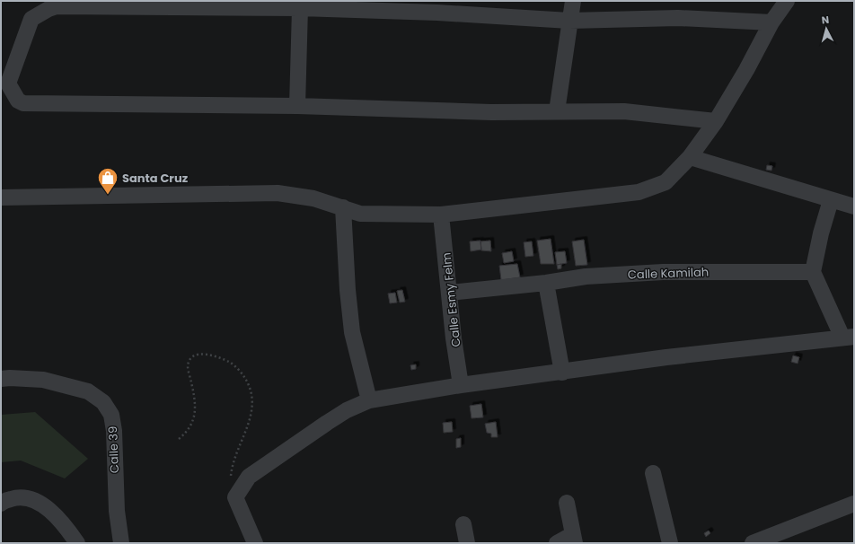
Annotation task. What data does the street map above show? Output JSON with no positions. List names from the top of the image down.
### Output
{
  "streets": {
    "street": ["Calle Kamilah", "Calle Esmy Felm", "Calle 39"]
  },
  "crossings": [
    ["Calle Kamilah", "Calle Esmy Felm"]
  ],
  "places": {
    "shop": ["Santa Cruz"]
  },
  "north": "top"
}
